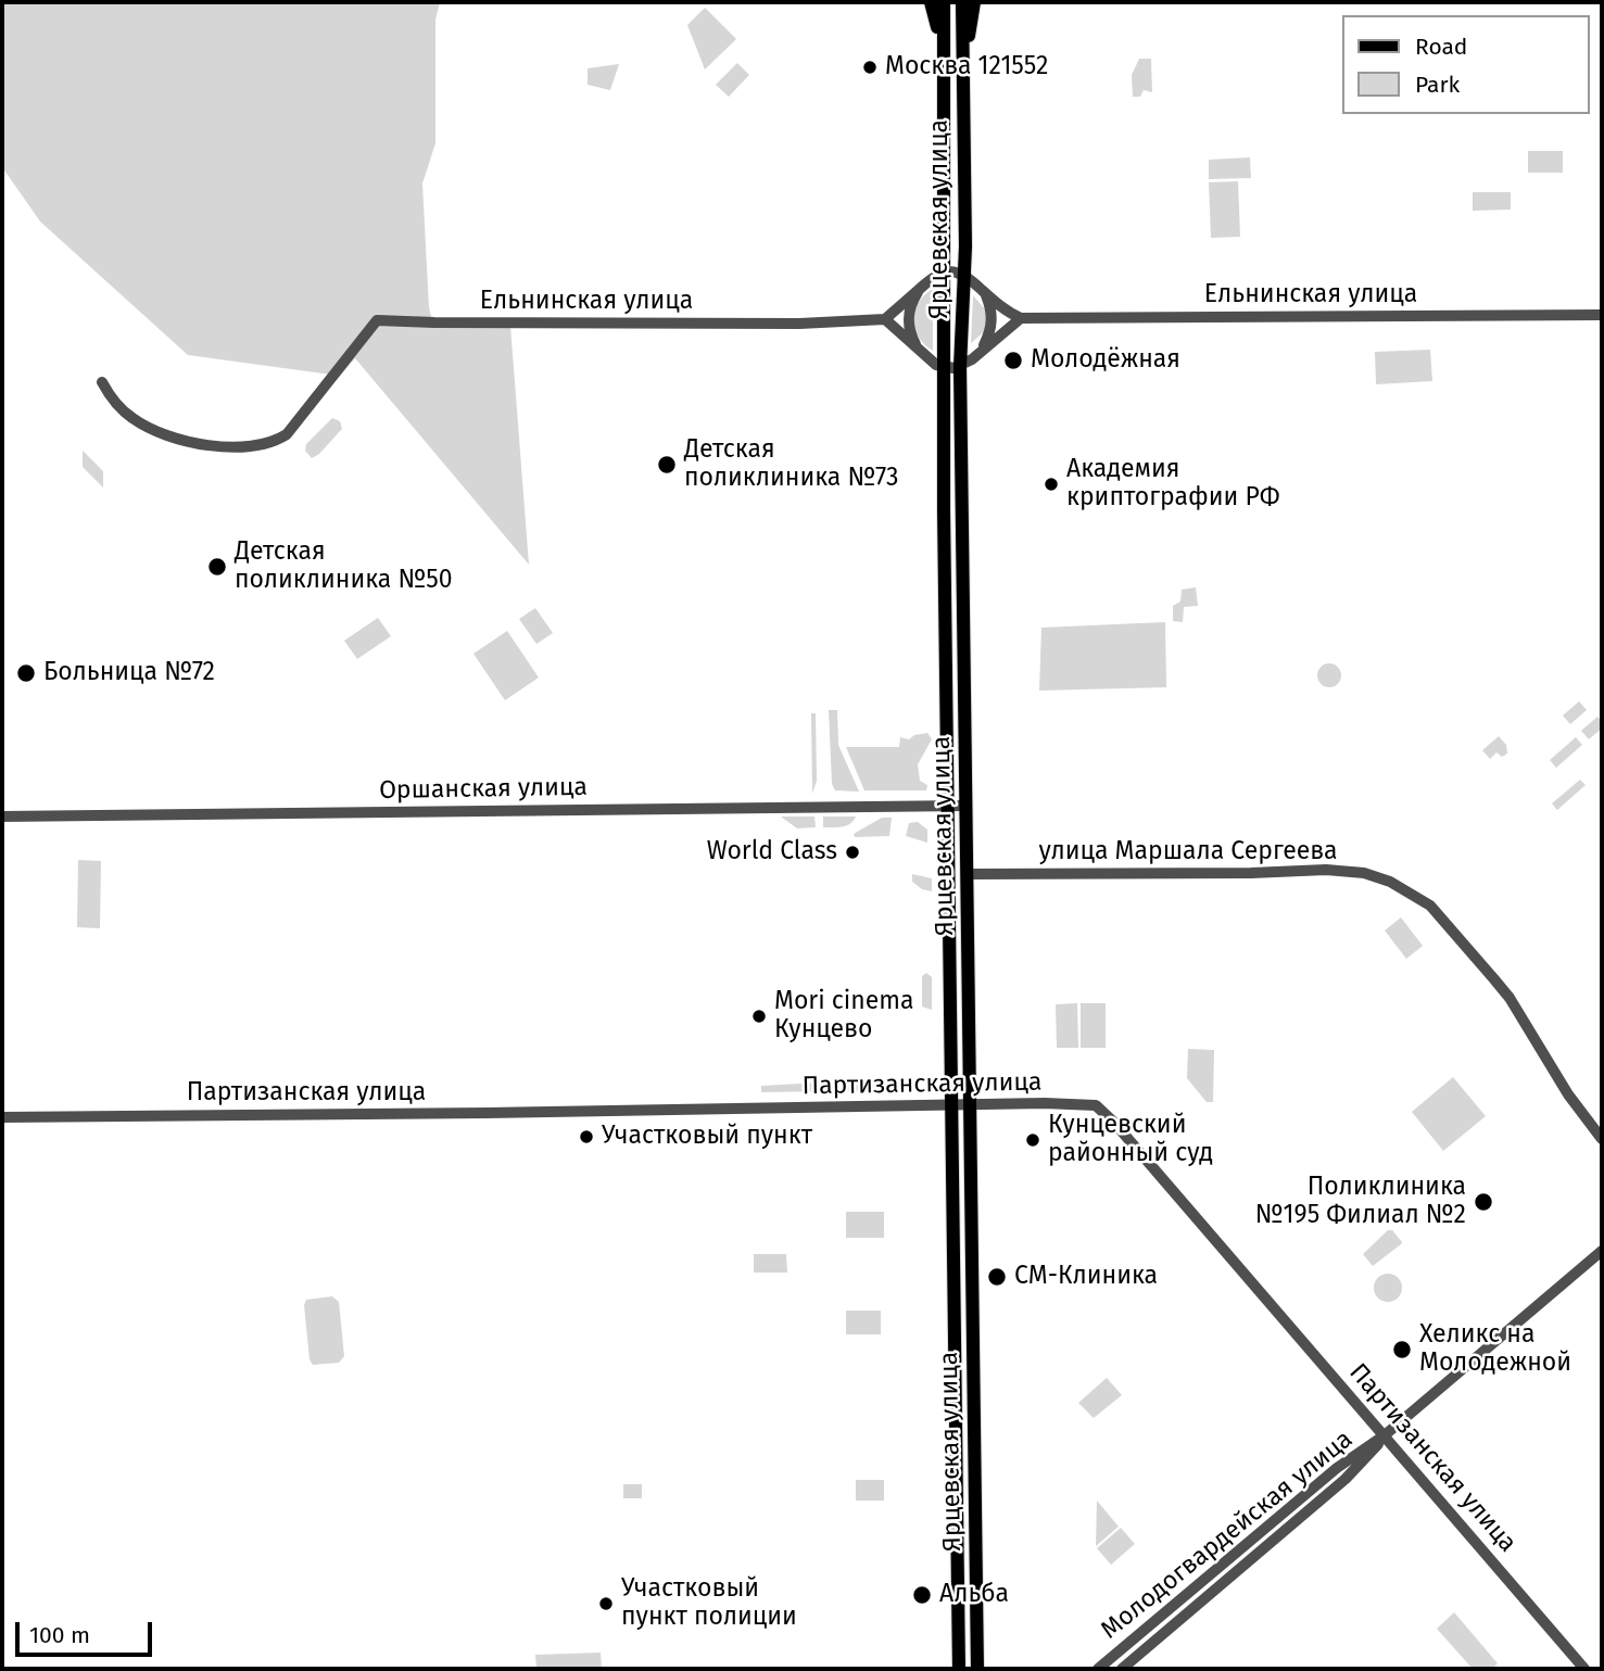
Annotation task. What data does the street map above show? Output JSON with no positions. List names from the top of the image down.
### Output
{
  "streets": {
    "main road": ["Ярцевская улица"],
    "street": [
      "Ельнинская улица",
      "Оршанская улица",
      "улица Маршала Сергеева",
      "Партизанская улица",
      "Молодогвардейская улица"
    ]
  },
  "crossings": [
    ["Ярцевская улица", "Оршанская улица"],
    ["Ярцевская улица", "улица Маршала Сергеева"],
    ["Ярцевская улица", "Партизанская улица"],
    ["Партизанская улица", "Молодогвардейская улица"]
  ],
  "places": [
    "Москва 121552",
    "Молодёжная",
    "Детская поликлиника №73",
    "Академия криптографии РФ",
    "Детская поликлиника №50",
    "Больница №72",
    "World Class",
    "Mori cinema Кунцево",
    "Участковый пункт",
    "Кунцевский районный суд",
    "Поликлиника №195 Филиал №2",
    "СМ-Клиника",
    "Хеликс на Молодежной",
    "Альба",
    "Участковый пункт полиции"
  ],
  "legend": ["Road", "Park"],
  "scale_bar": "100 m"
}
